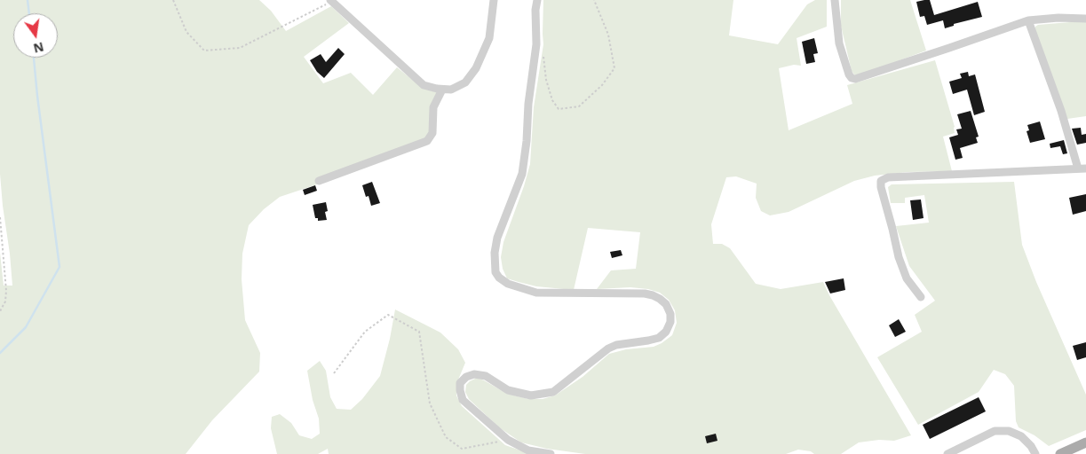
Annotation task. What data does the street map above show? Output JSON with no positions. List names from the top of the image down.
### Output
{
  "north": "bottom"
}
